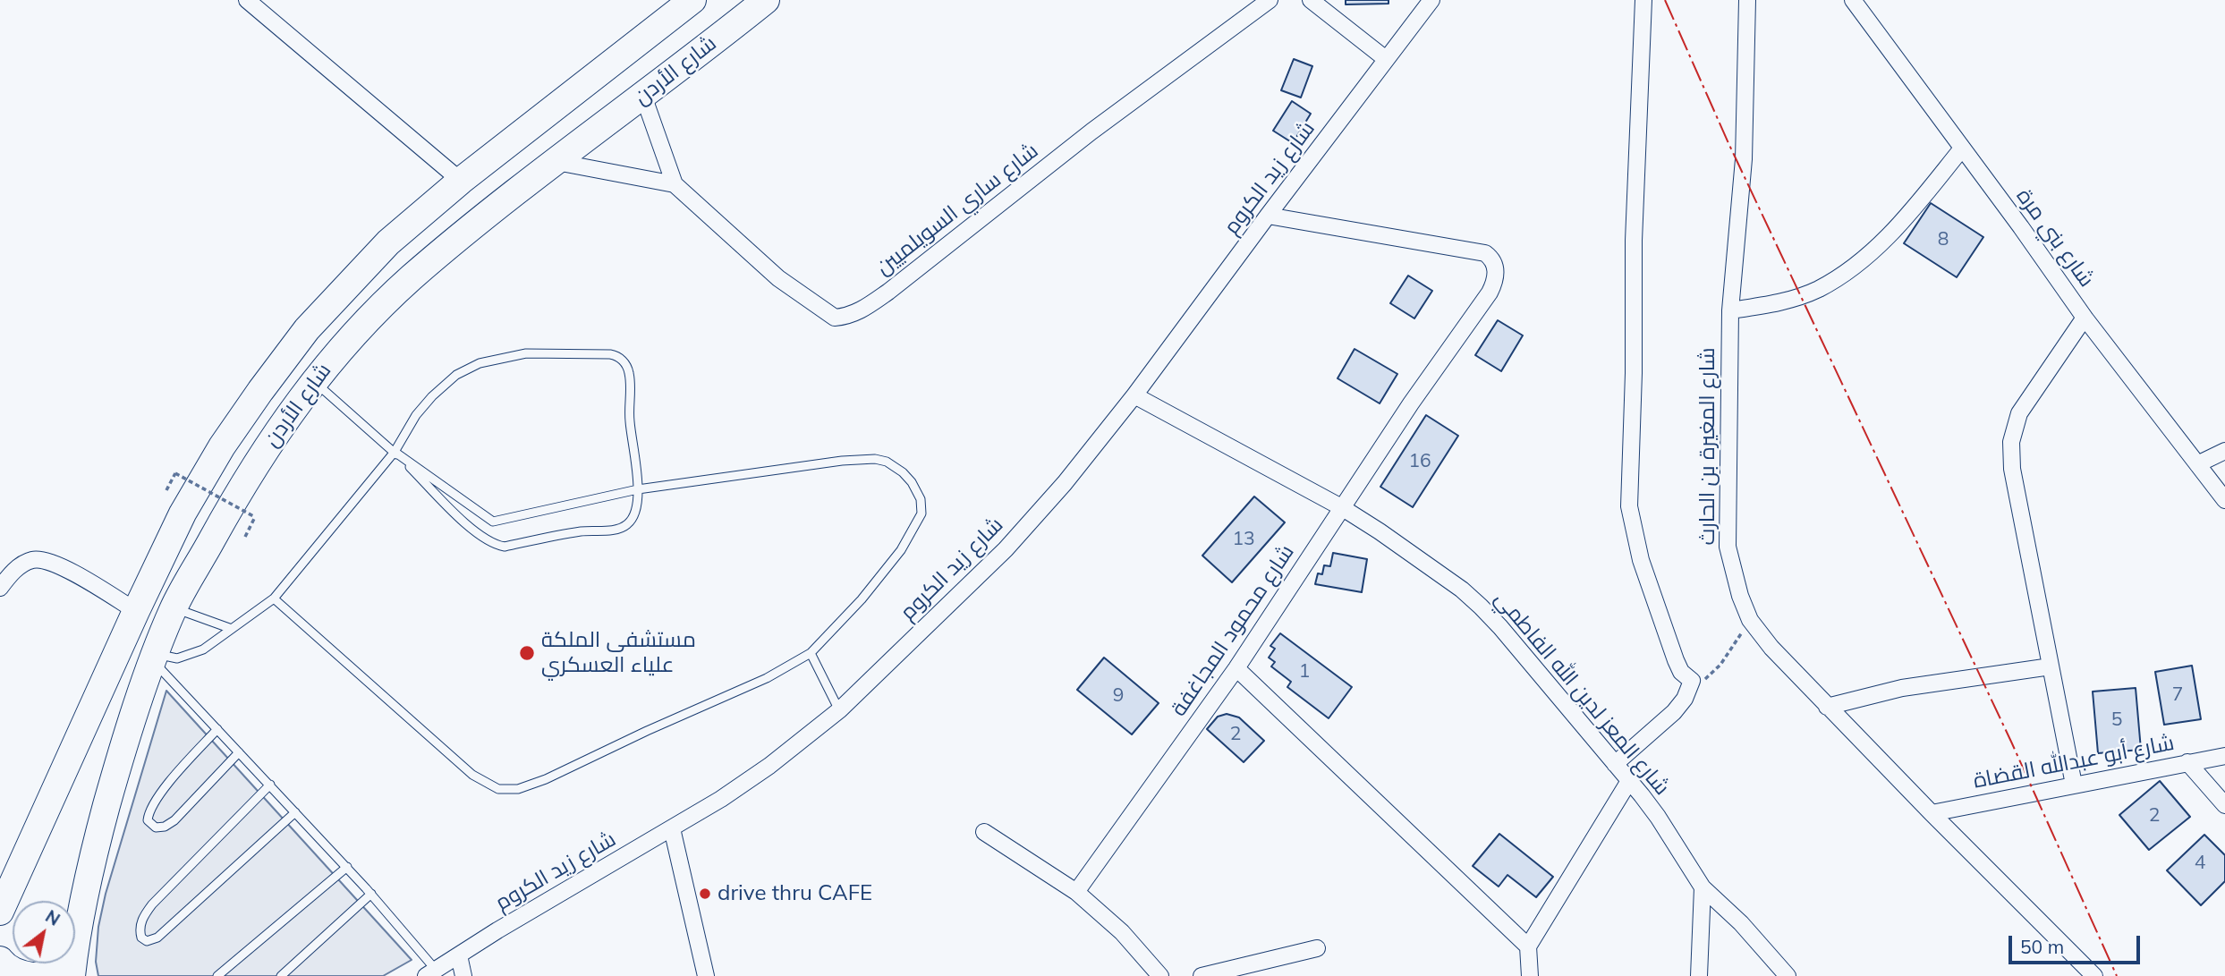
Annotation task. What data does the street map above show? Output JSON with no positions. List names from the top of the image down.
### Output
{
  "streets": {
    "highway": ["شارع الأردن"],
    "street": [
      "شارع زيد الكروم",
      "شارع ساري السويلميين",
      "شارع بني مرة",
      "شارع المغيرة بن الحارث",
      "شارع محمود المجاغفة",
      "شارع المعز لدين الله الفاطمي",
      "شارع أبو عبدالله القضاة"
    ]
  },
  "crossings": [
    ["شارع الأردن", "شارع ساري السويلميين"],
    ["شارع زيد الكروم", "شارع محمود المجاغفة"],
    ["شارع زيد الكروم", "شارع المعز لدين الله الفاطمي"],
    ["شارع المغيرة بن الحارث", "شارع أبو عبدالله القضاة"],
    ["شارع محمود المجاغفة", "شارع المعز لدين الله الفاطمي"]
  ],
  "places": ["مستشفى الملكة علياء العسكري", "drive thru CAFE"],
  "house_numbers": [
    "8",
    "16",
    "13",
    "1",
    "7",
    "9",
    "5",
    "2",
    "2",
    "4"
  ],
  "scale_bar": "50 m",
  "north": "top right"
}
